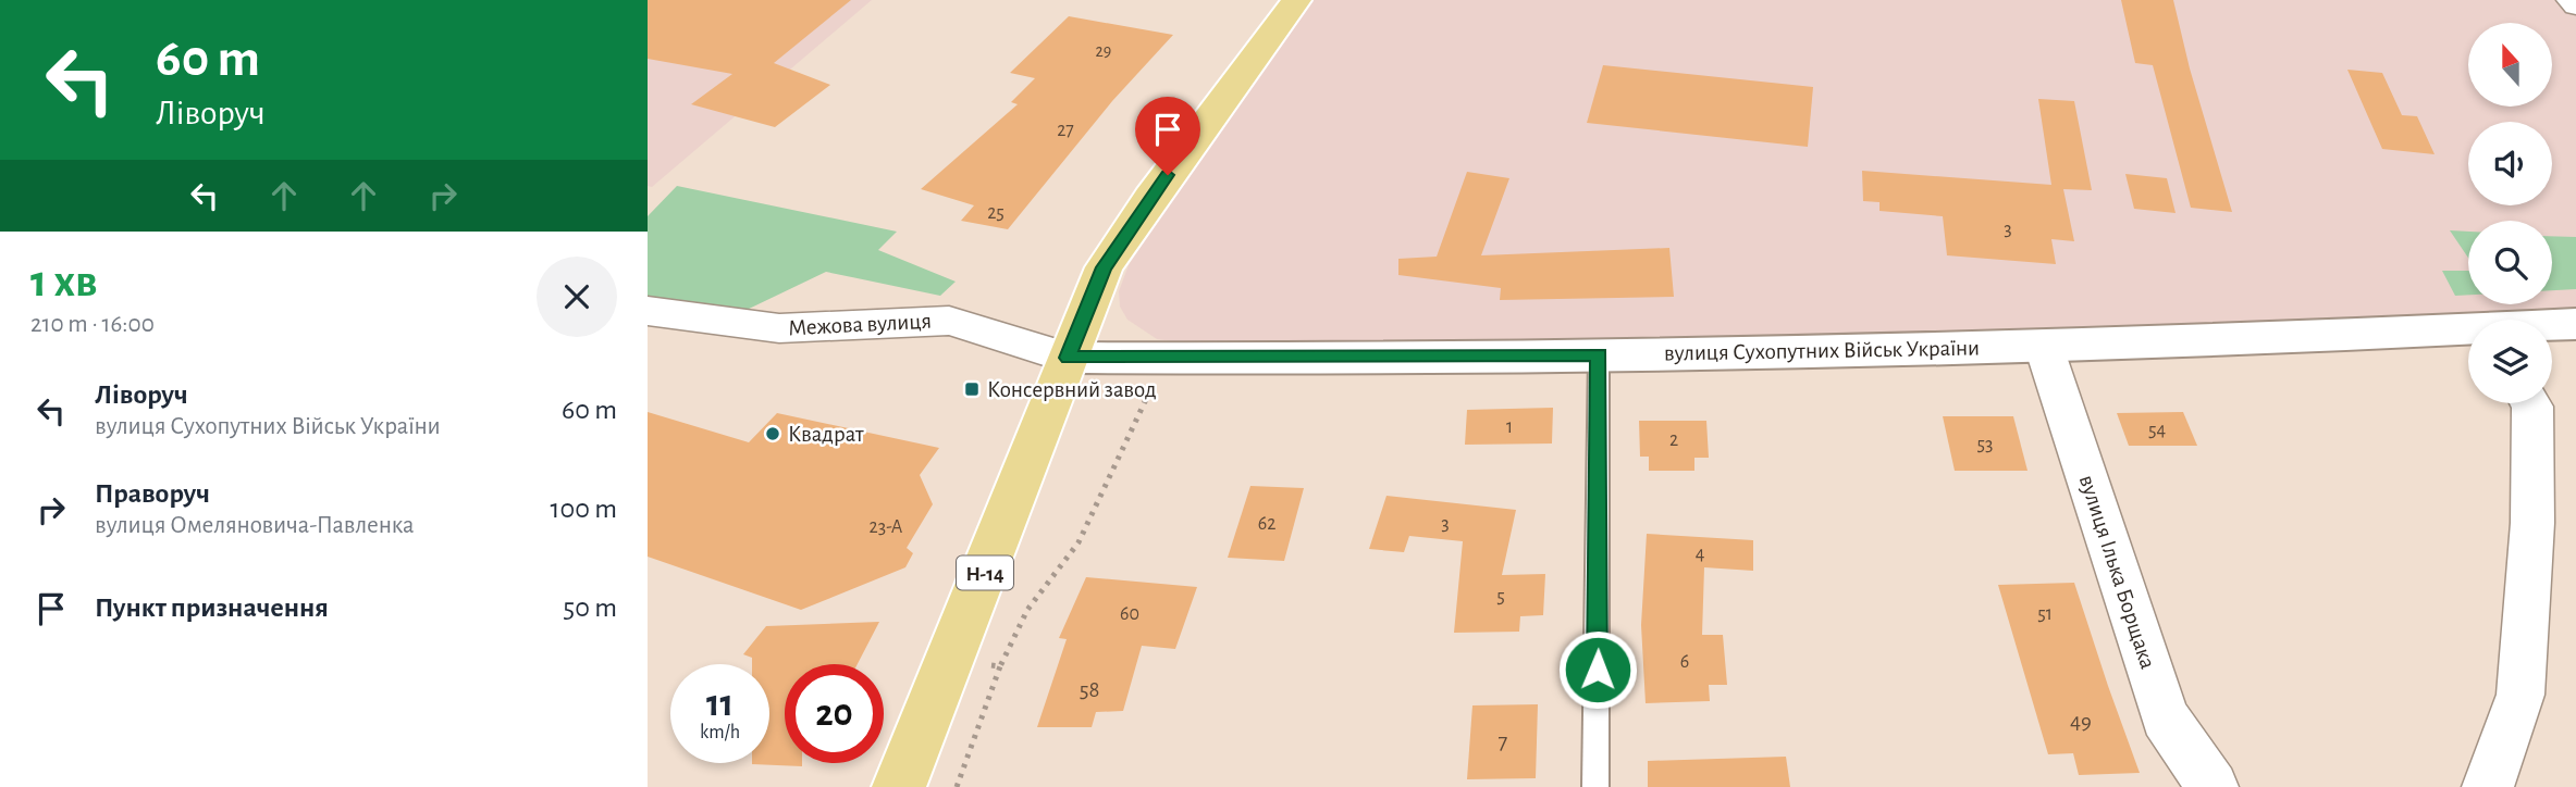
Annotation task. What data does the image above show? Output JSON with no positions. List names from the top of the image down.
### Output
{
  "streets": {
    "main road": ["Н-14"],
    "street": ["Межова вулиця", "вулиця Сухопутних Військ України", "вулиця Ілька Борщака"]
  },
  "crossings": [
    ["Межова вулиця", "вулиця Сухопутних Військ України"],
    ["Межова вулиця", "Н-14"],
    ["вулиця Сухопутних Військ України", "вулиця Ілька Борщака"],
    ["вулиця Сухопутних Військ України", "Н-14"]
  ],
  "places": {
    "transit": ["Консервний завод"],
    "other": ["Квадрат"]
  },
  "house_numbers": [
    "29",
    "27",
    "25",
    "3",
    "1",
    "54",
    "2",
    "53",
    "62",
    "3",
    "23-А",
    "4",
    "5",
    "60",
    "51",
    "6",
    "58",
    "49",
    "7"
  ],
  "north": "top",
  "page": {
    "turn": ["60 m", "Ліворуч"],
    "heading": ["1 хв", "210 m · 16:00"],
    "list": [
      {
        "name": "Ліворуч",
        "note": "вулиця Сухопутних Військ України",
        "value": "60 m"
      },
      {
        "name": "Праворуч",
        "note": "вулиця Омеляновича-Павленка",
        "value": "100 m"
      },
      {
        "name": "Пункт призначення",
        "value": "50 m"
      }
    ],
    "speed": "11 km/h",
    "limit": "20"
  }
}
